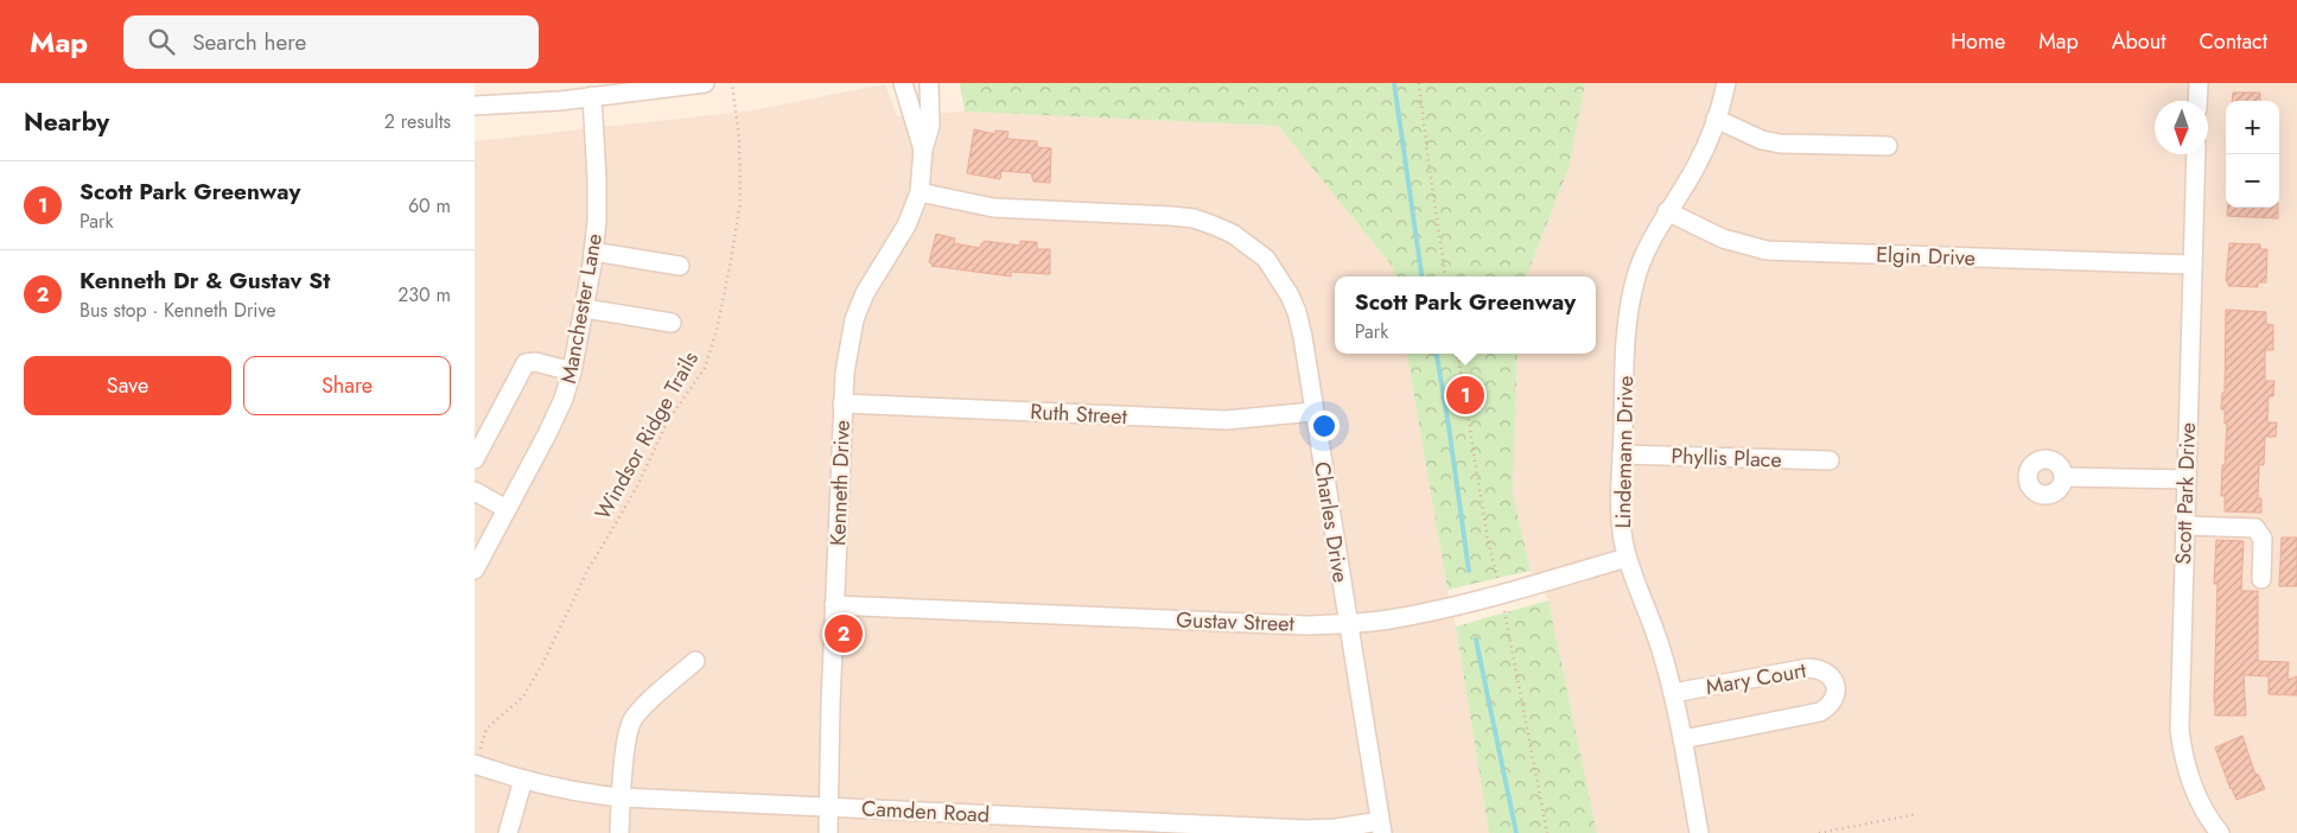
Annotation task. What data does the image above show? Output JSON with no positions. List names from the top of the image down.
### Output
{
  "streets": {
    "street": [
      "Elgin Drive",
      "Manchester Lane",
      "Ruth Street",
      "Lindemann Drive",
      "Phyllis Place",
      "Kenneth Drive",
      "Scott Park Drive",
      "Charles Drive",
      "Gustav Street",
      "Mary Court",
      "Camden Road"
    ],
    "path": ["Windsor Ridge Trails"]
  },
  "crossings": [
    ["Elgin Drive", "Lindemann Drive"],
    ["Elgin Drive", "Scott Park Drive"],
    ["Ruth Street", "Kenneth Drive"],
    ["Ruth Street", "Charles Drive"],
    ["Windsor Ridge Trails", "Camden Road"],
    ["Lindemann Drive", "Phyllis Place"],
    ["Lindemann Drive", "Gustav Street"],
    ["Lindemann Drive", "Mary Court"],
    ["Kenneth Drive", "Charles Drive"],
    ["Kenneth Drive", "Gustav Street"],
    ["Kenneth Drive", "Camden Road"],
    ["Charles Drive", "Gustav Street"],
    ["Charles Drive", "Camden Road"]
  ],
  "north": "bottom",
  "page": {
    "header": "Map",
    "search": "Search here",
    "nav": [
      "Home",
      "Map",
      "About",
      "Contact"
    ],
    "heading": ["Nearby", "2 results"],
    "map_buttons": ["+", "−"],
    "list": [
      {
        "mark": "1",
        "name": "Scott Park Greenway",
        "note": "Park",
        "value": "60 m"
      },
      {
        "mark": "2",
        "name": "Kenneth Dr & Gustav St",
        "note": "Bus stop · Kenneth Drive",
        "value": "230 m"
      }
    ],
    "popup": ["Scott Park Greenway", "Park"],
    "buttons": ["Save", "Share"],
    "pins": ["1", "2"]
  }
}
